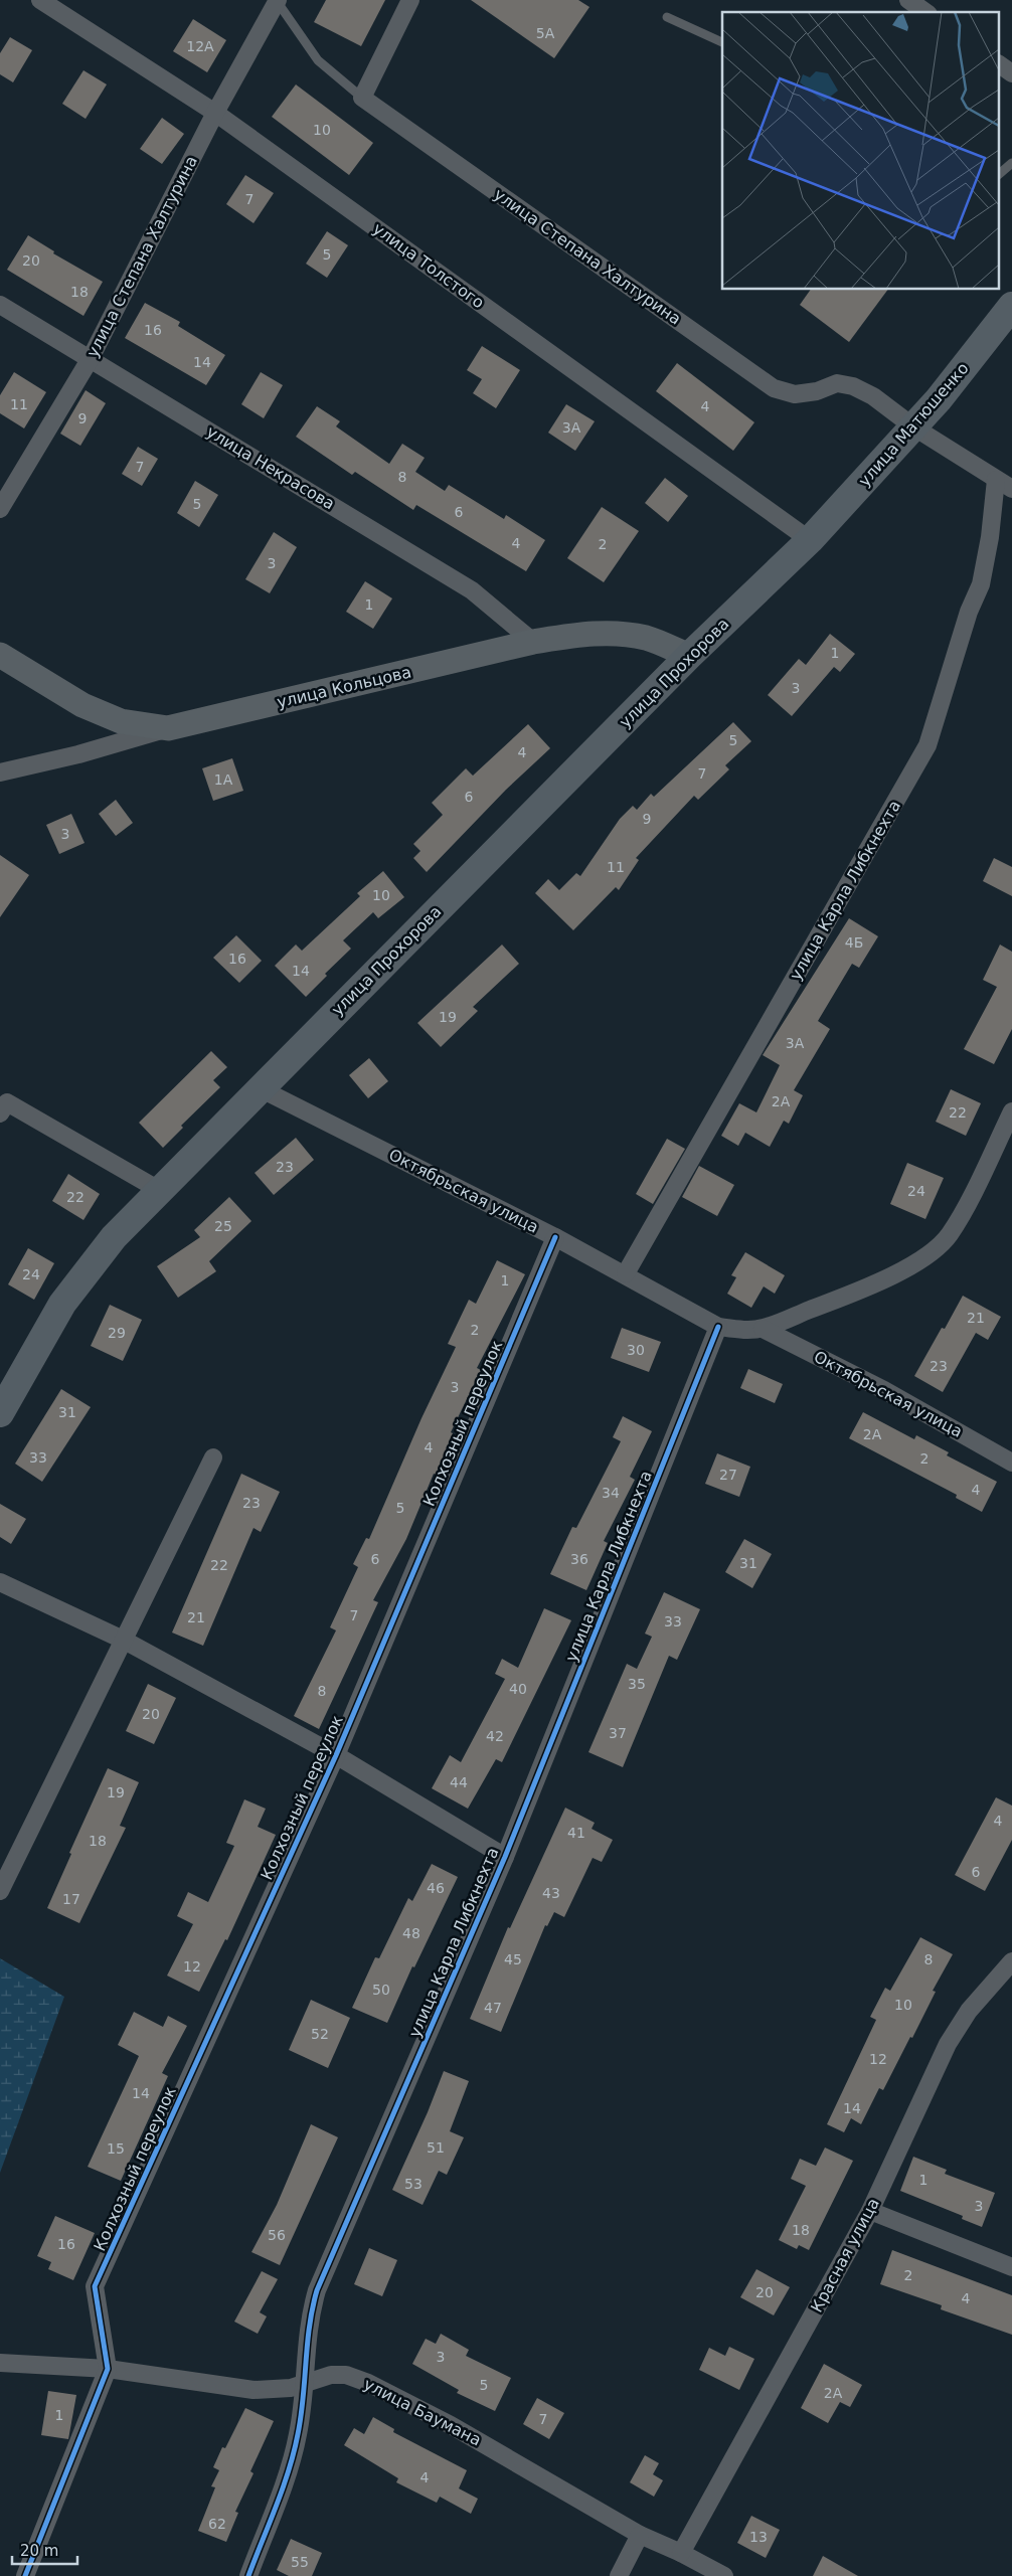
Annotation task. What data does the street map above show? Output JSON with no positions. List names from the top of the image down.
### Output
{
  "streets": {
    "main road": ["улица Матюшенко", "улица Прохорова", "улица Кольцова"],
    "street": [
      "улица Степана Халтурина",
      "улица Толстого",
      "улица Некрасова",
      "улица Карла Либкнехта",
      "Октябрьская улица",
      "Колхозный переулок",
      "Красная улица",
      "улица Баумана"
    ]
  },
  "crossings": [
    ["улица Степана Халтурина", "улица Толстого"],
    ["улица Степана Халтурина", "улица Матюшенко"],
    ["улица Степана Халтурина", "улица Некрасова"],
    ["улица Степана Халтурина", "улица Карла Либкнехта"],
    ["улица Толстого", "улица Матюшенко"],
    ["улица Толстого", "улица Прохорова"],
    ["улица Матюшенко", "улица Прохорова"],
    ["улица Некрасова", "улица Кольцова"],
    ["улица Прохорова", "улица Кольцова"],
    ["улица Прохорова", "Октябрьская улица"],
    ["улица Карла Либкнехта", "Октябрьская улица"],
    ["улица Карла Либкнехта", "улица Баумана"],
    ["Октябрьская улица", "Колхозный переулок"],
    ["Колхозный переулок", "улица Баумана"],
    ["Красная улица", "улица Баумана"]
  ],
  "house_numbers": [
    "5А",
    "12А",
    "10",
    "7",
    "5",
    "20",
    "18",
    "16",
    "14",
    "11",
    "4",
    "9",
    "3А",
    "7",
    "8",
    "5",
    "6",
    "4",
    "2",
    "3",
    "1",
    "1",
    "3",
    "5",
    "4",
    "7",
    "1А",
    "6",
    "9",
    "3",
    "11",
    "10",
    "4Б",
    "16",
    "14",
    "19",
    "3А",
    "2А",
    "22",
    "23",
    "24",
    "22",
    "25",
    "24",
    "1",
    "21",
    "2",
    "29",
    "30",
    "23",
    "3",
    "31",
    "2А",
    "4",
    "33",
    "2",
    "27",
    "4",
    "34",
    "23",
    "5",
    "6",
    "36",
    "31",
    "22",
    "7",
    "21",
    "33",
    "35",
    "40",
    "8",
    "20",
    "37",
    "42",
    "44",
    "19",
    "4",
    "41",
    "18",
    "6",
    "46",
    "43",
    "17",
    "48",
    "45",
    "8",
    "12",
    "50",
    "10",
    "47",
    "52",
    "12",
    "14",
    "14",
    "51",
    "15",
    "1",
    "53",
    "3",
    "18",
    "56",
    "16",
    "2",
    "20",
    "4",
    "3",
    "5",
    "2А",
    "1",
    "7",
    "4",
    "62",
    "13",
    "55"
  ],
  "scale_bar": "20 m"
}
